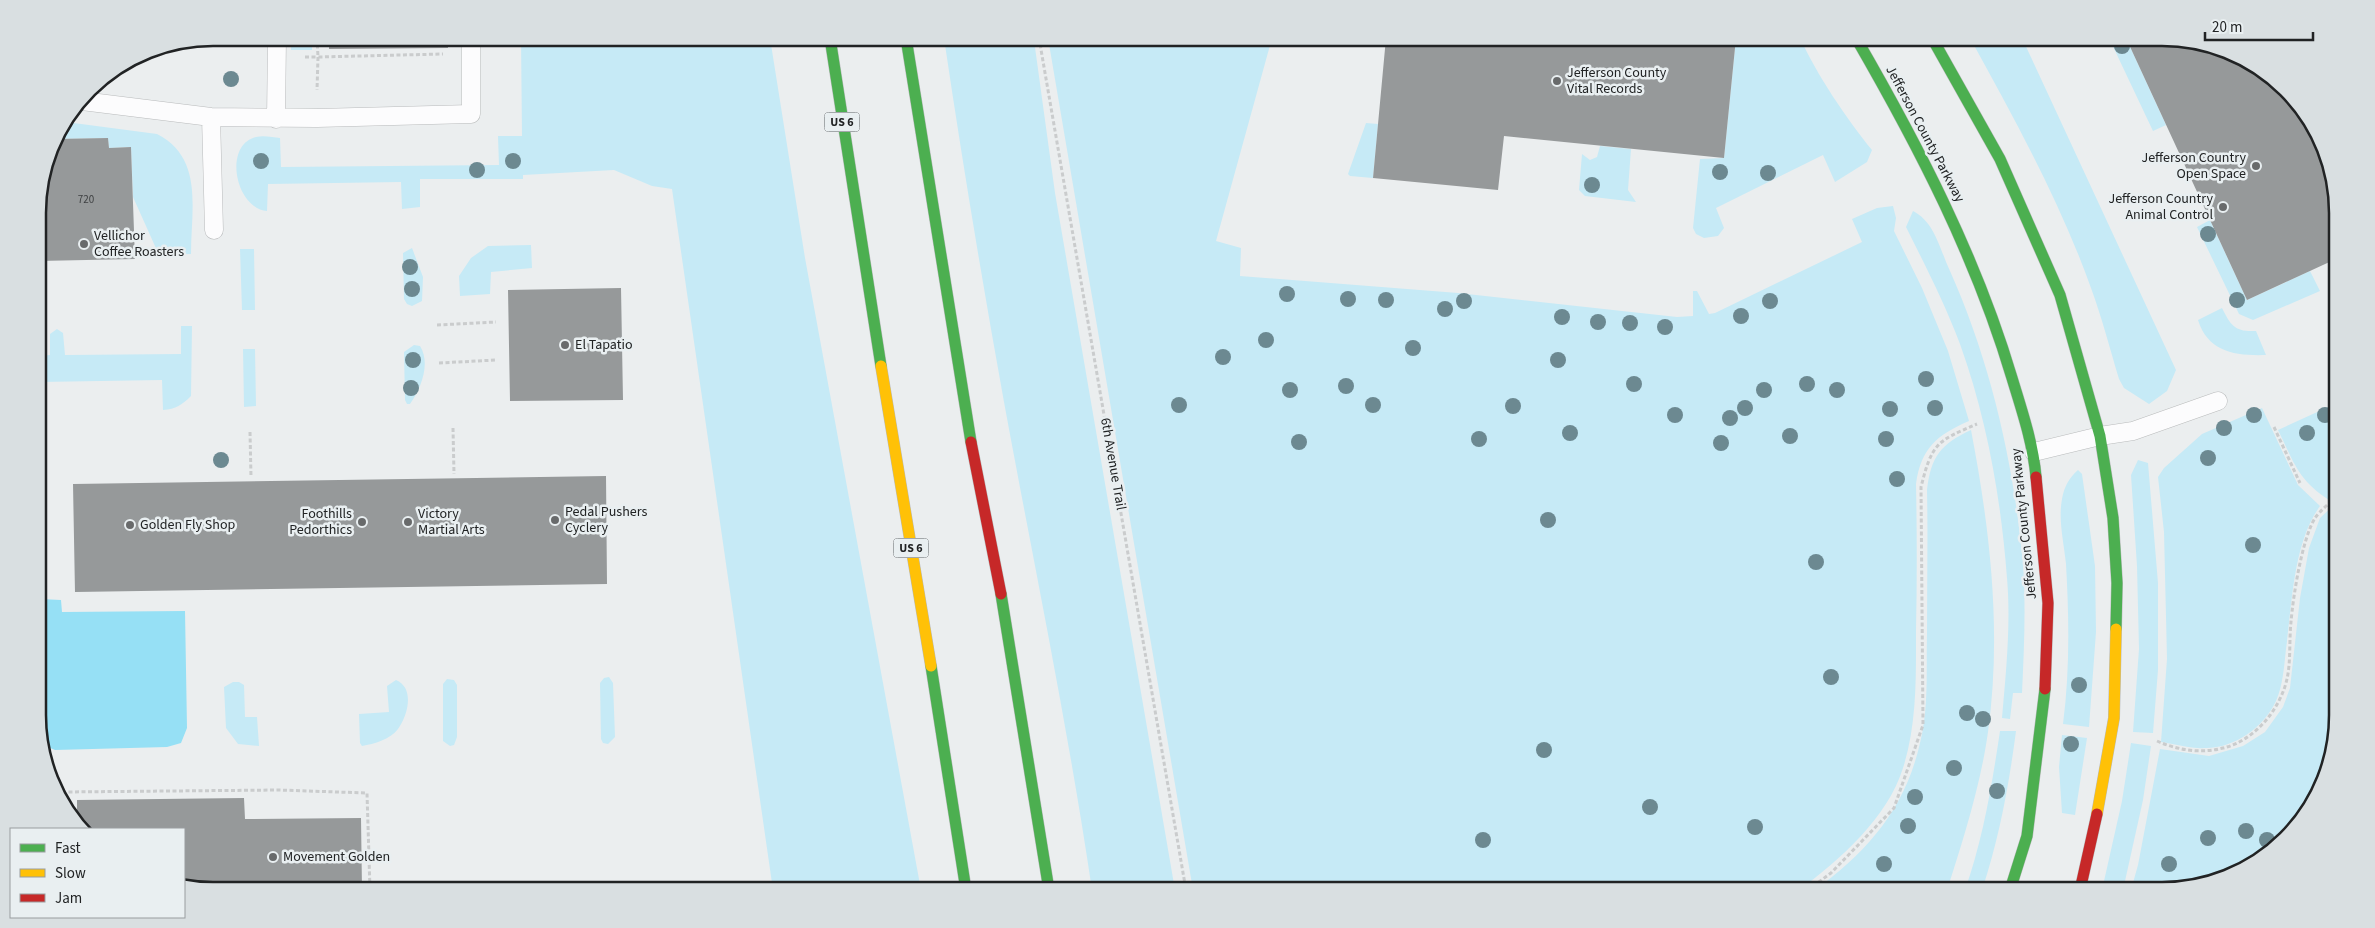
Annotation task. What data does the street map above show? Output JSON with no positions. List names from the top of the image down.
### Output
{
  "streets": {
    "main road": ["US 6", "Jefferson County Parkway"],
    "path": ["6th Avenue Trail"]
  },
  "places": [
    "Jefferson County Vital Records",
    "Jefferson Country Open Space",
    "Jefferson Country Animal Control",
    "Vellichor Coffee Roasters",
    "El Tapatio",
    "Pedal Pushers Cyclery",
    "Foothills Pedorthics",
    "Victory Martial Arts",
    "Golden Fly Shop",
    "Movement Golden"
  ],
  "house_numbers": ["720"],
  "legend": ["Fast", "Slow", "Jam"],
  "scale_bar": "20 m"
}
